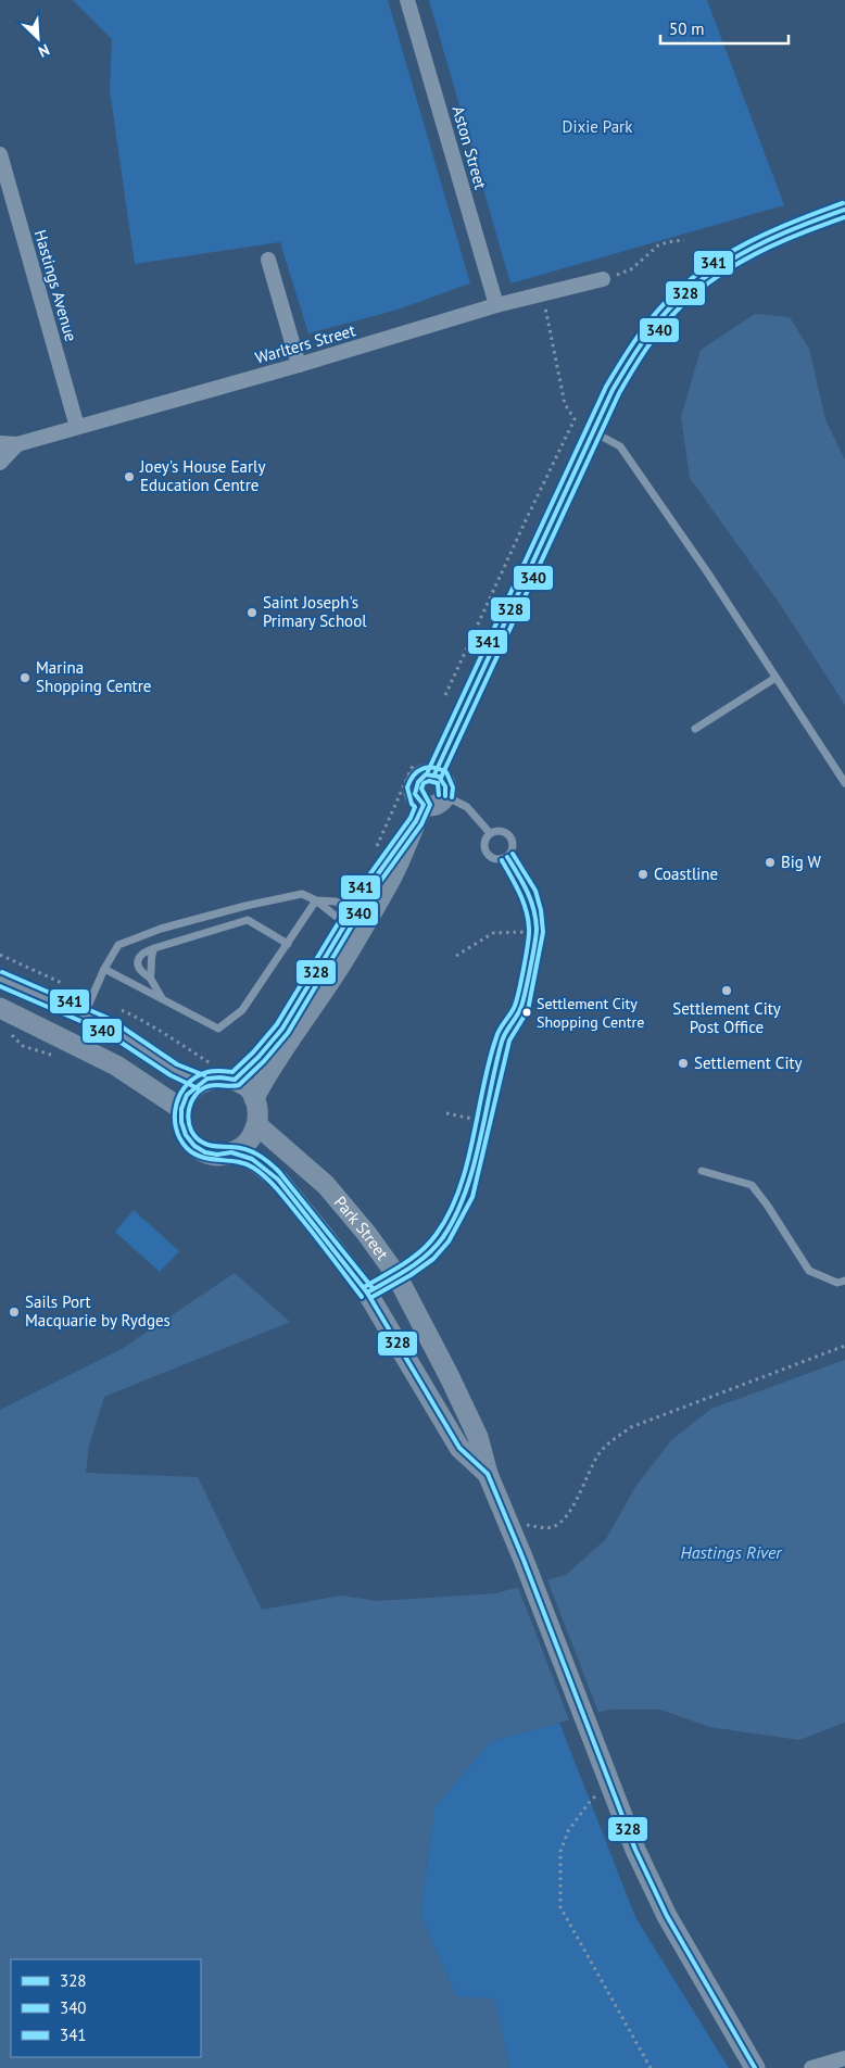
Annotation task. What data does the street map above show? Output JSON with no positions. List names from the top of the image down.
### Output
{
  "streets": {
    "street": [
      "Aston Street",
      "Hastings Avenue",
      "Warlters Street",
      "Park Street"
    ]
  },
  "crossings": [
    ["Aston Street", "Warlters Street"],
    ["Hastings Avenue", "Warlters Street"]
  ],
  "water": ["Hastings River"],
  "parks": ["Dixie Park"],
  "places": [
    "Joey's House Early Education Centre",
    "Saint Joseph's Primary School",
    "Marina Shopping Centre",
    "Big W",
    "Coastline",
    "Settlement City Post Office",
    "Settlement City Shopping Centre",
    "Settlement City",
    "Sails Port Macquarie by Rydges"
  ],
  "lines": ["transit line 341", "transit line 328", "transit line 340"],
  "legend": ["328", "340", "341"],
  "scale_bar": "50 m",
  "north": "bottom right"
}
